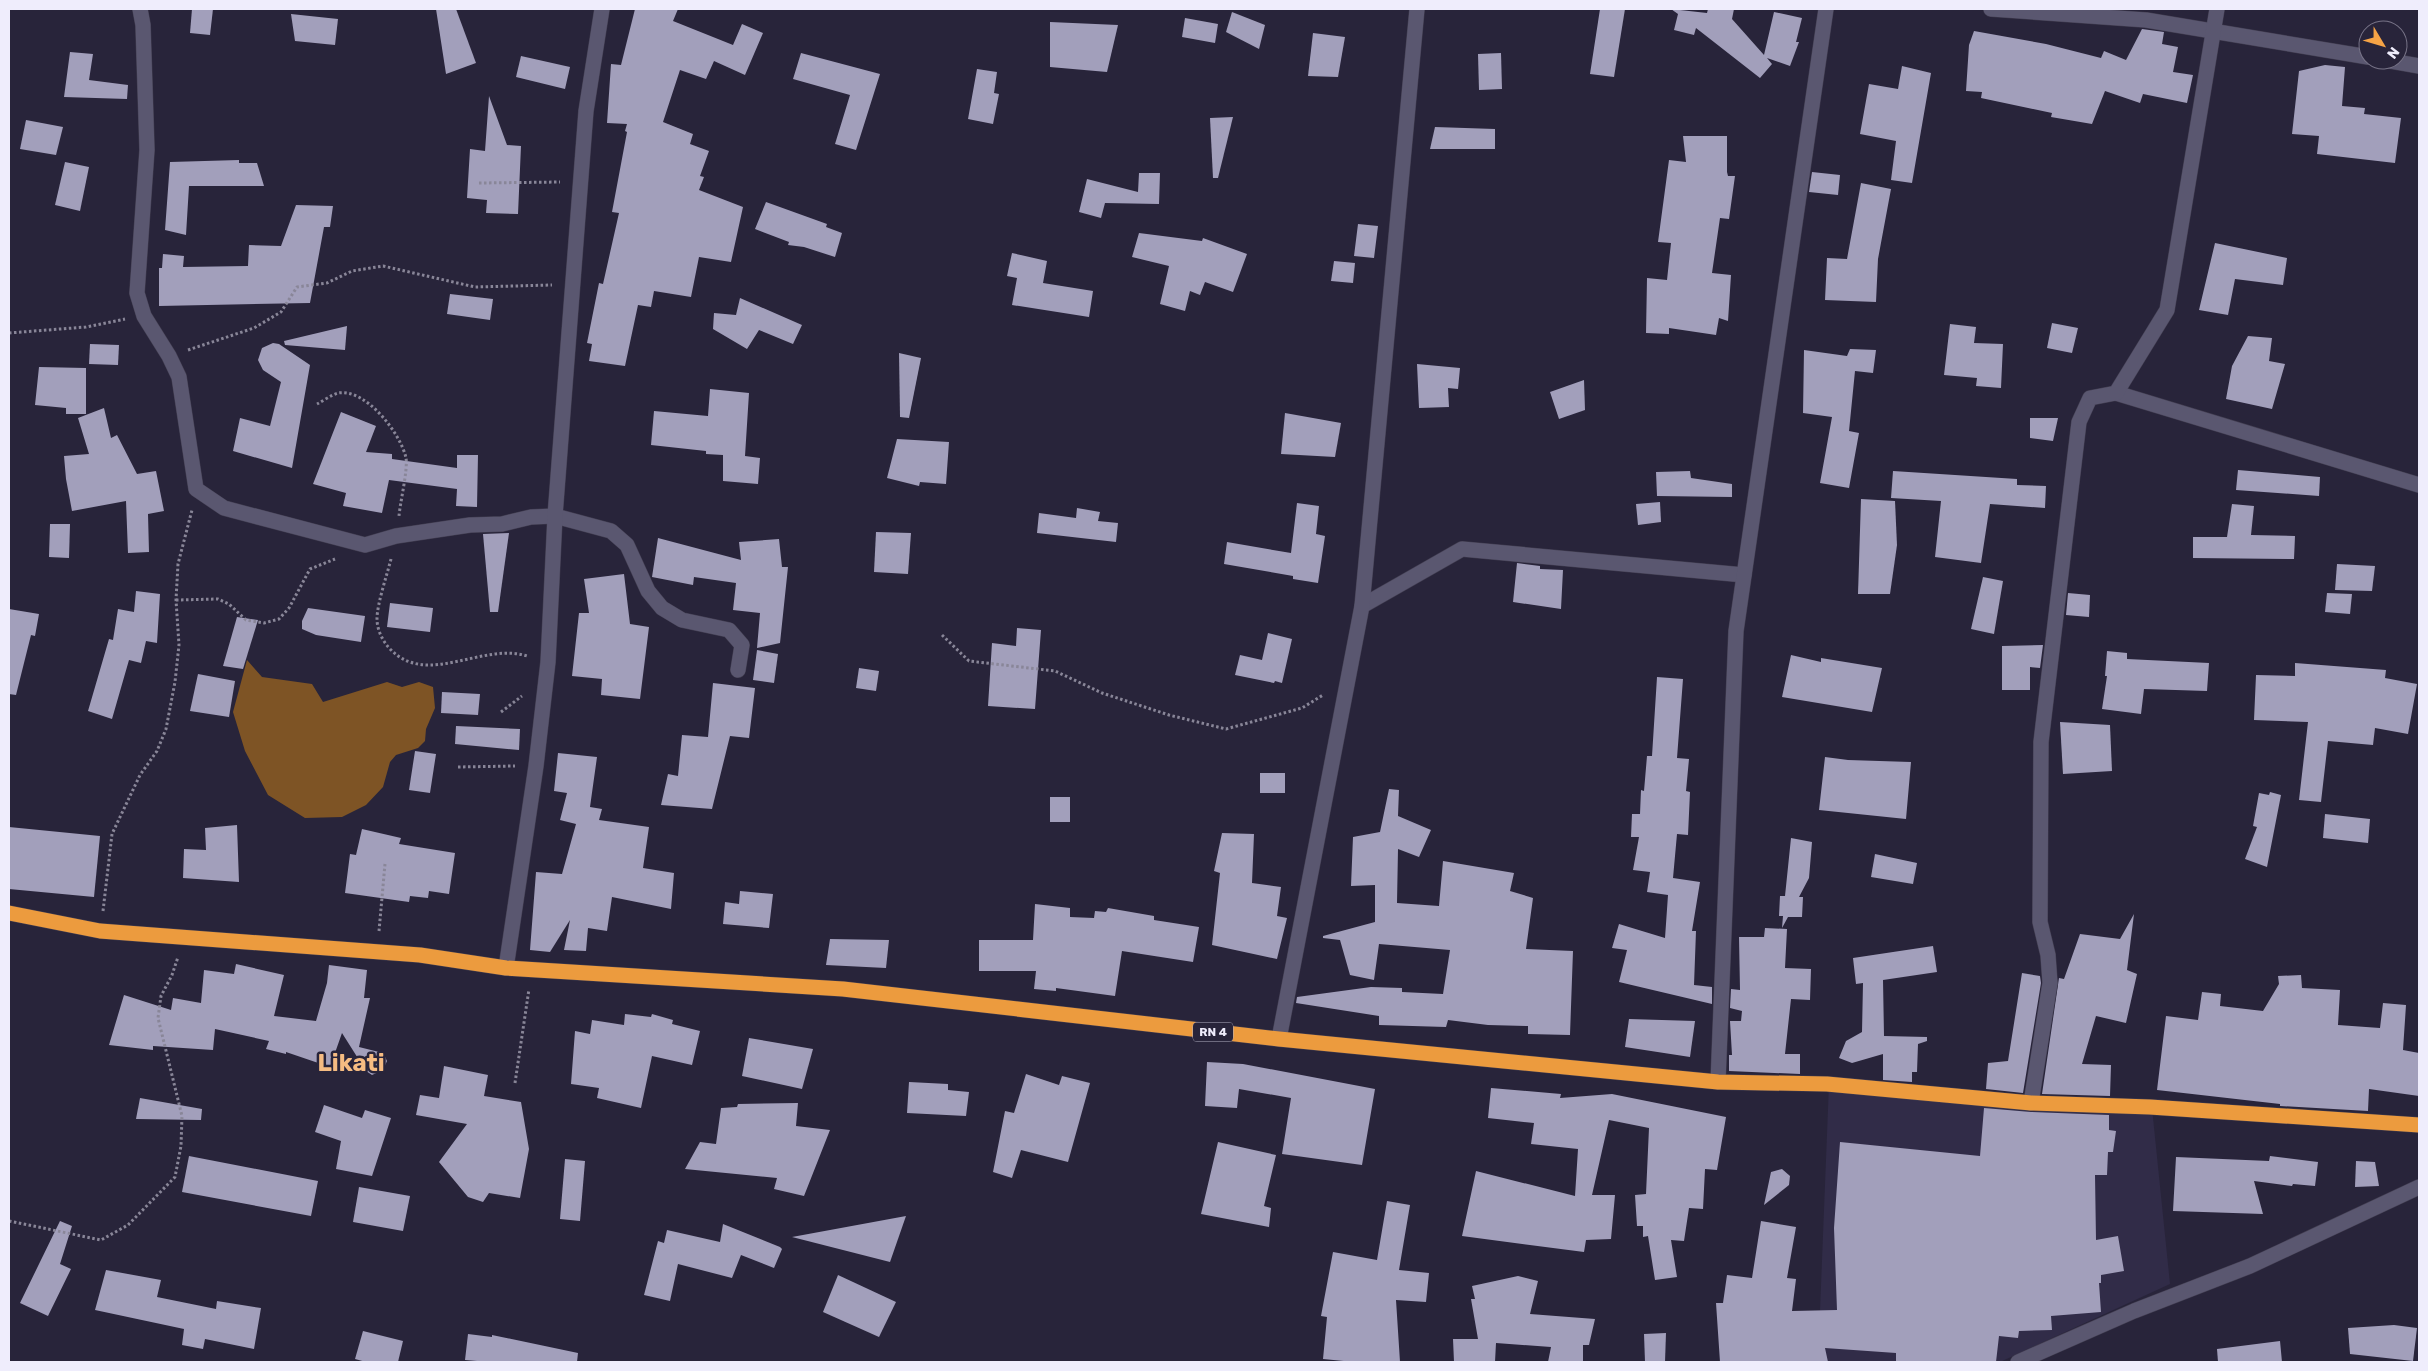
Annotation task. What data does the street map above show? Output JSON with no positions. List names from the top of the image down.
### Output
{
  "streets": {
    "highway": ["RN 4"]
  },
  "districts": ["Likati"],
  "north": "bottom right"
}
